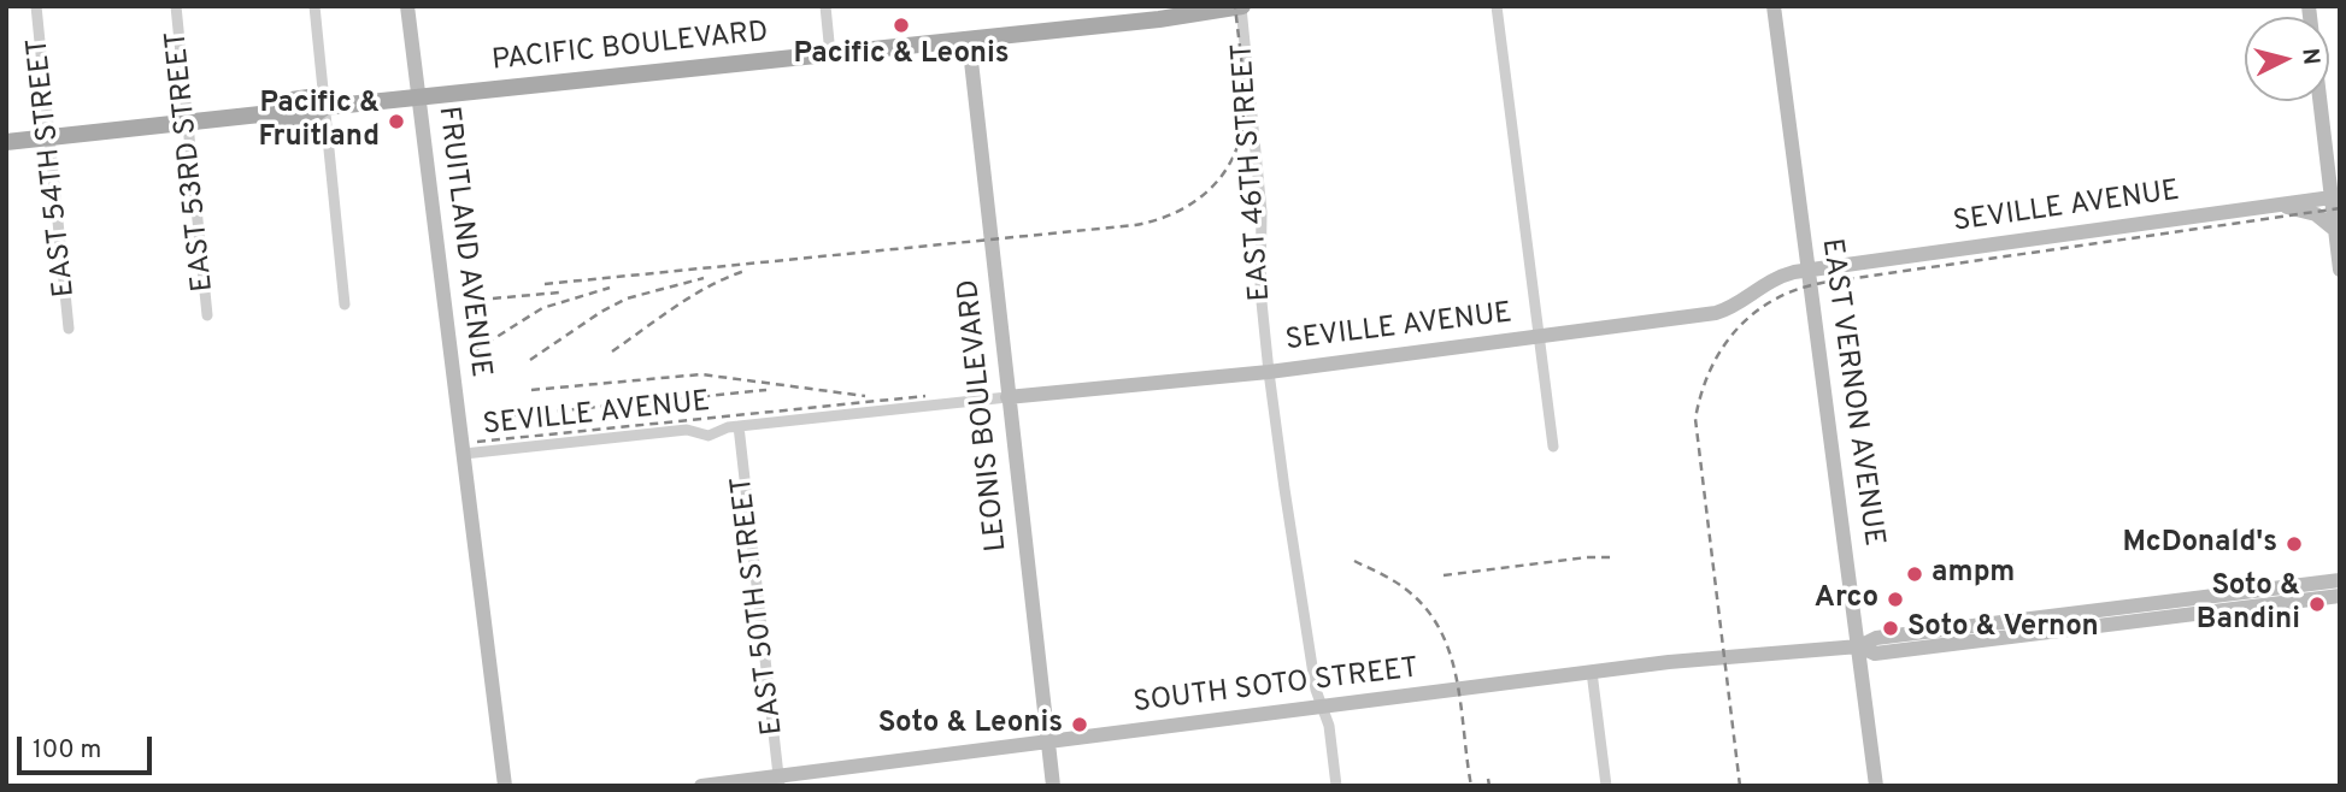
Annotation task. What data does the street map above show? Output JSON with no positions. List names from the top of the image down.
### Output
{
  "streets": {
    "main road": [
      "PACIFIC BOULEVARD",
      "SEVILLE AVENUE",
      "FRUITLAND AVENUE",
      "EAST VERNON AVENUE",
      "LEONIS BOULEVARD",
      "SOUTH SOTO STREET"
    ],
    "street": [
      "EAST 53RD STREET",
      "EAST 54TH STREET",
      "EAST 46TH STREET",
      "EAST 50TH STREET"
    ]
  },
  "crossings": [
    ["PACIFIC BOULEVARD", "EAST 53RD STREET"],
    ["PACIFIC BOULEVARD", "EAST 54TH STREET"],
    ["PACIFIC BOULEVARD", "EAST 46TH STREET"],
    ["PACIFIC BOULEVARD", "FRUITLAND AVENUE"],
    ["PACIFIC BOULEVARD", "LEONIS BOULEVARD"],
    ["EAST 46TH STREET", "SEVILLE AVENUE"],
    ["EAST 46TH STREET", "SOUTH SOTO STREET"],
    ["SEVILLE AVENUE", "FRUITLAND AVENUE"],
    ["SEVILLE AVENUE", "EAST VERNON AVENUE"],
    ["SEVILLE AVENUE", "LEONIS BOULEVARD"],
    ["SEVILLE AVENUE", "EAST 50TH STREET"],
    ["EAST VERNON AVENUE", "SOUTH SOTO STREET"],
    ["LEONIS BOULEVARD", "SOUTH SOTO STREET"],
    ["EAST 50TH STREET", "SOUTH SOTO STREET"]
  ],
  "places": [
    "Pacific & Leonis",
    "Pacific & Fruitland",
    "McDonald's",
    "ampm",
    "Arco",
    "Soto & Bandini",
    "Soto & Vernon",
    "Soto & Leonis"
  ],
  "scale_bar": "100 m",
  "north": "right"
}
